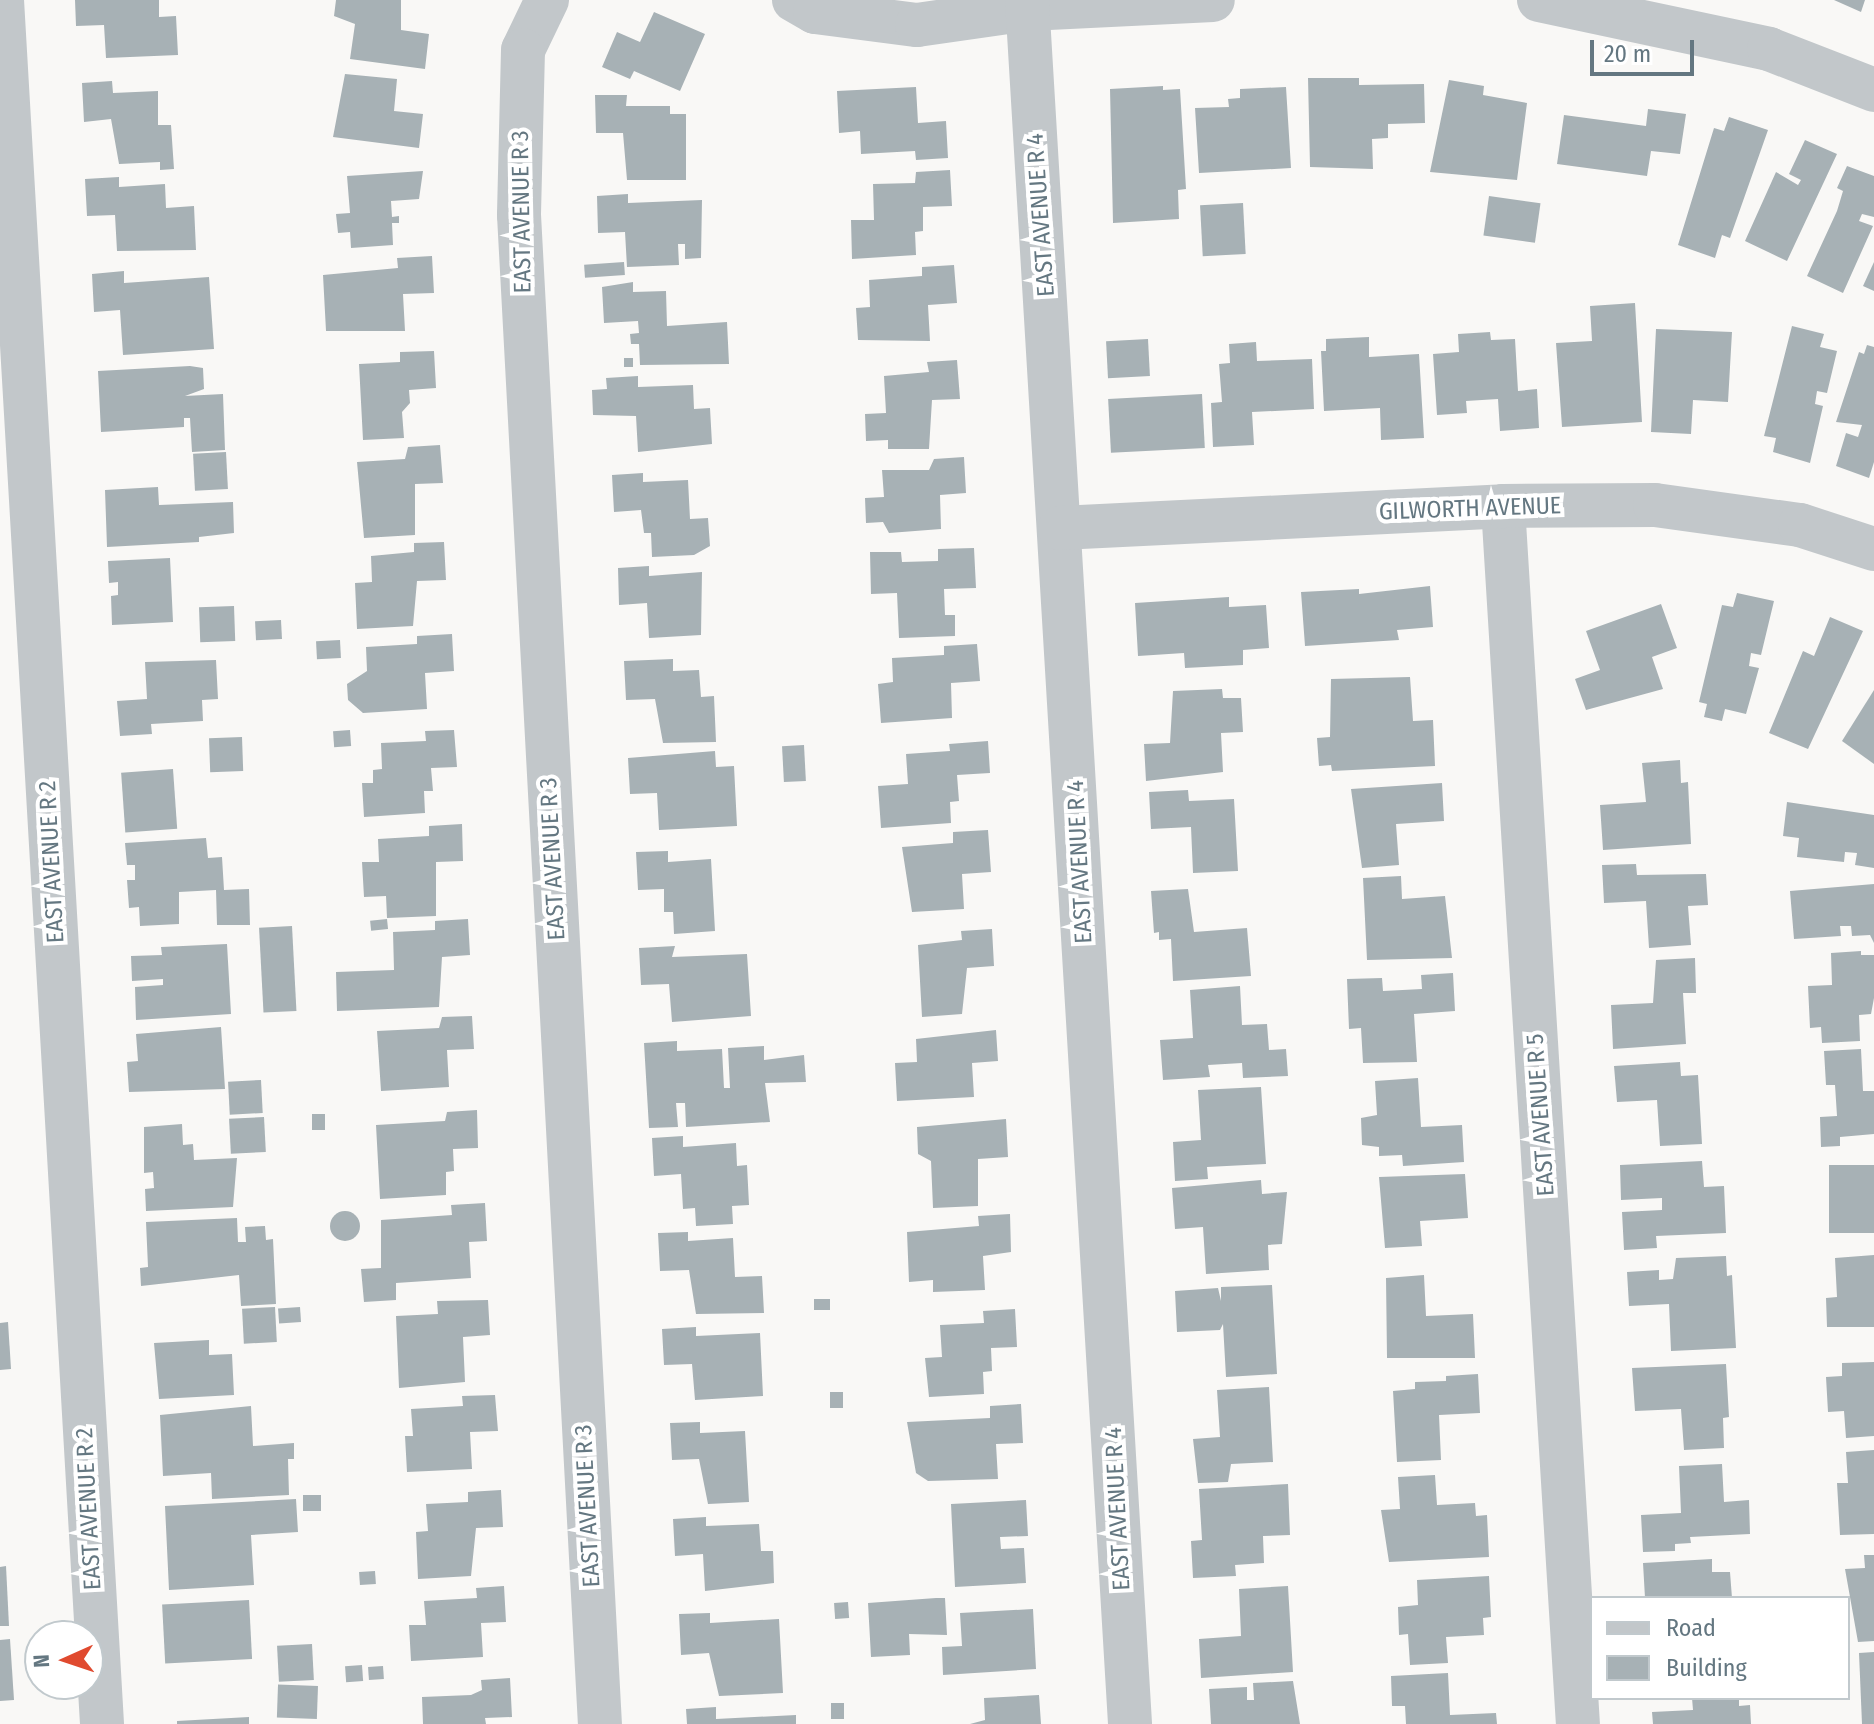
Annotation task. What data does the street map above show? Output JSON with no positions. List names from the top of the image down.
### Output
{
  "streets": {
    "street": [
      "EAST AVENUE R 3",
      "EAST AVENUE R 4",
      "GILWORTH AVENUE",
      "EAST AVENUE R 2",
      "EAST AVENUE R 5"
    ]
  },
  "crossings": [
    ["EAST AVENUE R 4", "GILWORTH AVENUE"],
    ["GILWORTH AVENUE", "EAST AVENUE R 5"]
  ],
  "legend": ["Road", "Building"],
  "scale_bar": "20 m",
  "north": "left"
}
